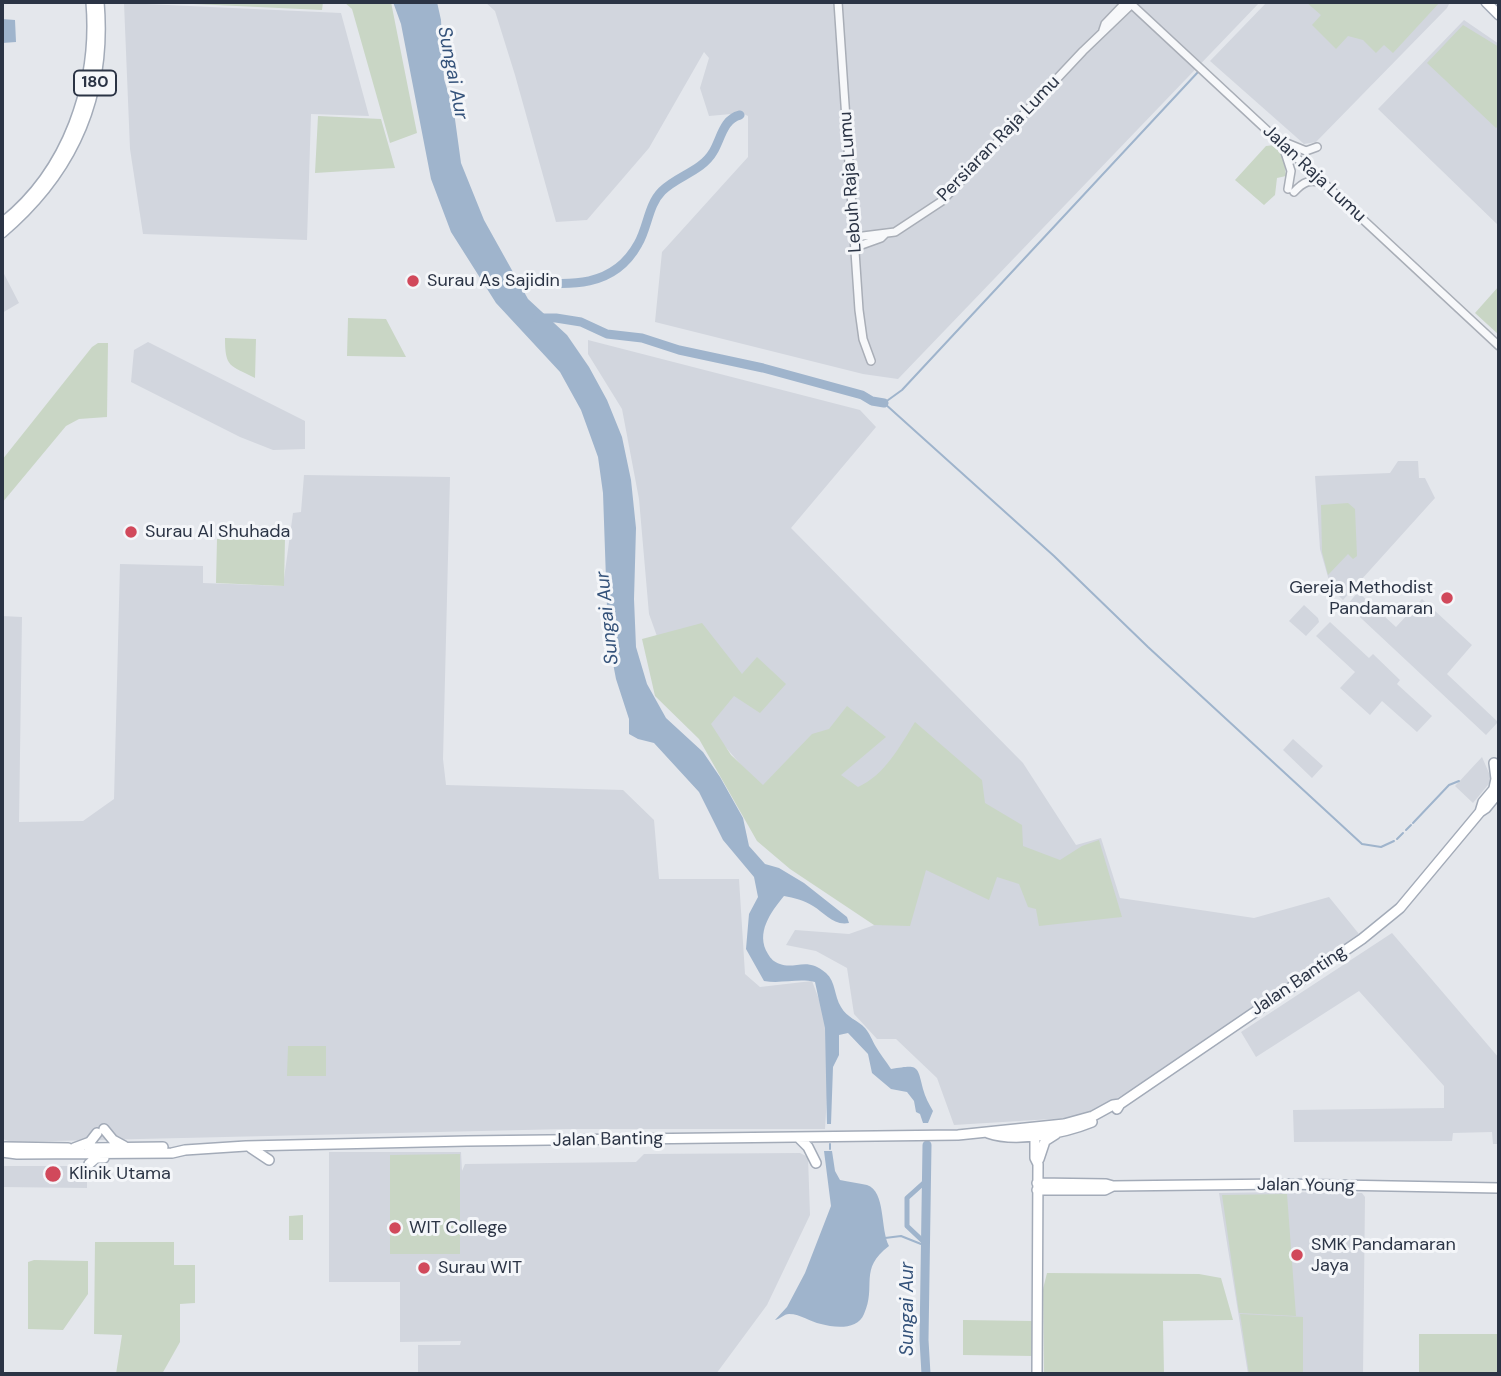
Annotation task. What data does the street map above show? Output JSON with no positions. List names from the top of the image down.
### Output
{
  "streets": {
    "main road": ["180", "Jalan Banting", "Jalan Young"],
    "street": ["Persiaran Raja Lumu", "Jalan Raja Lumu", "Lebuh Raja Lumu"]
  },
  "crossings": [
    ["Persiaran Raja Lumu", "Jalan Raja Lumu"]
  ],
  "water": ["Sungai Aur"],
  "places": [
    "Surau As Sajidin",
    "Surau Al Shuhada",
    "Gereja Methodist Pandamaran",
    "Klinik Utama",
    "WIT College",
    "SMK Pandamaran Jaya",
    "Surau WIT"
  ]
}
